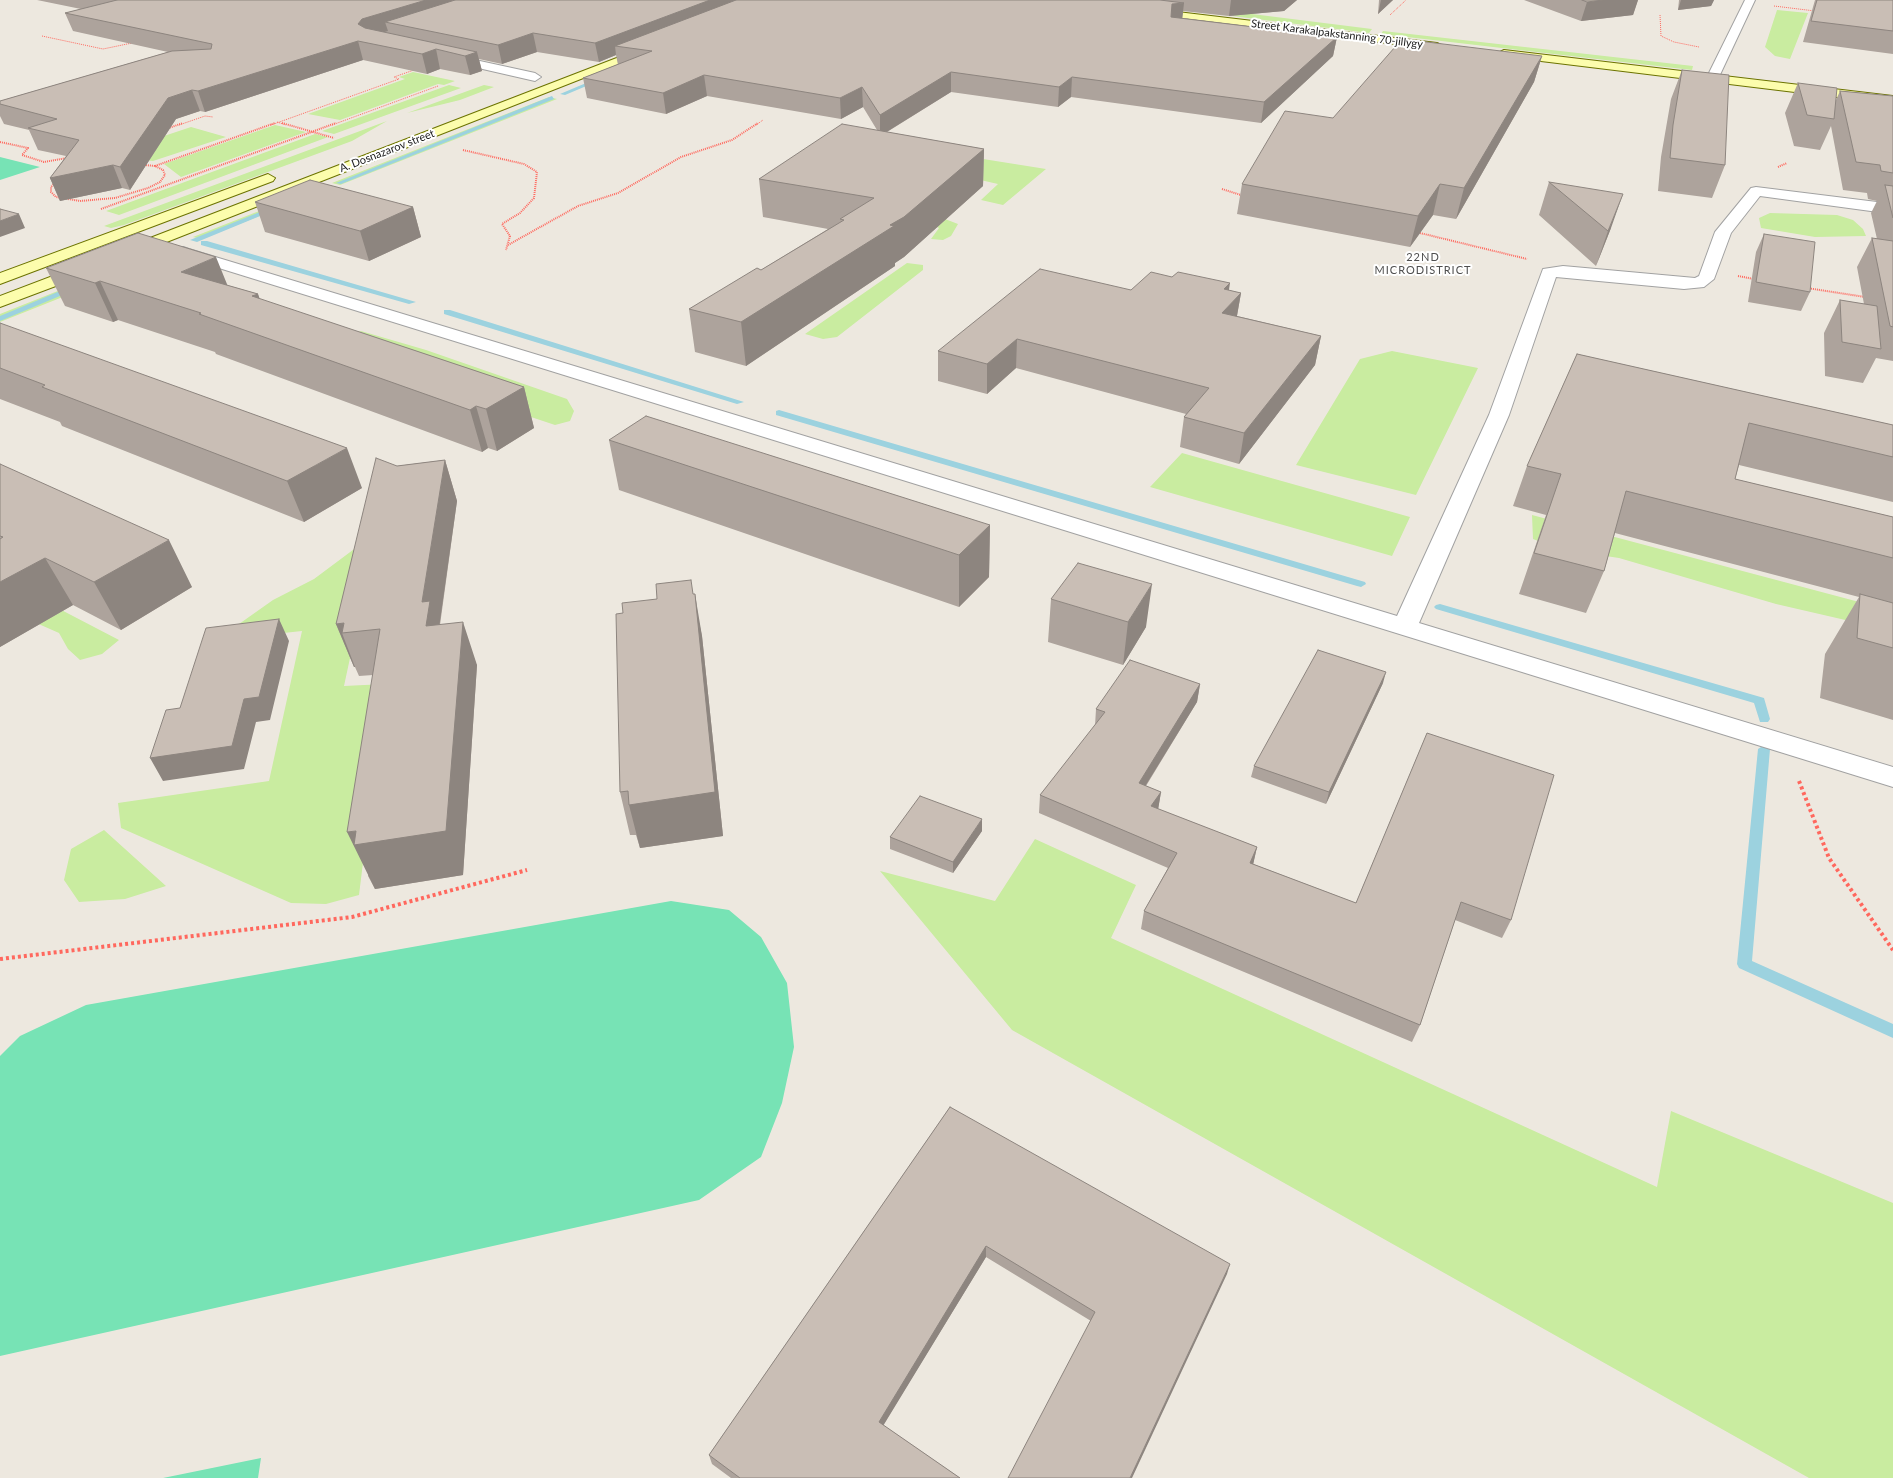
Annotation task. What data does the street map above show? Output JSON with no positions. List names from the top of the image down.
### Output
{
  "streets": {
    "main road": ["Street Karakalpakstanning 70-jillygy", "A. Dosnazarov street"]
  },
  "districts": ["22ND MICRODISTRICT"]
}
